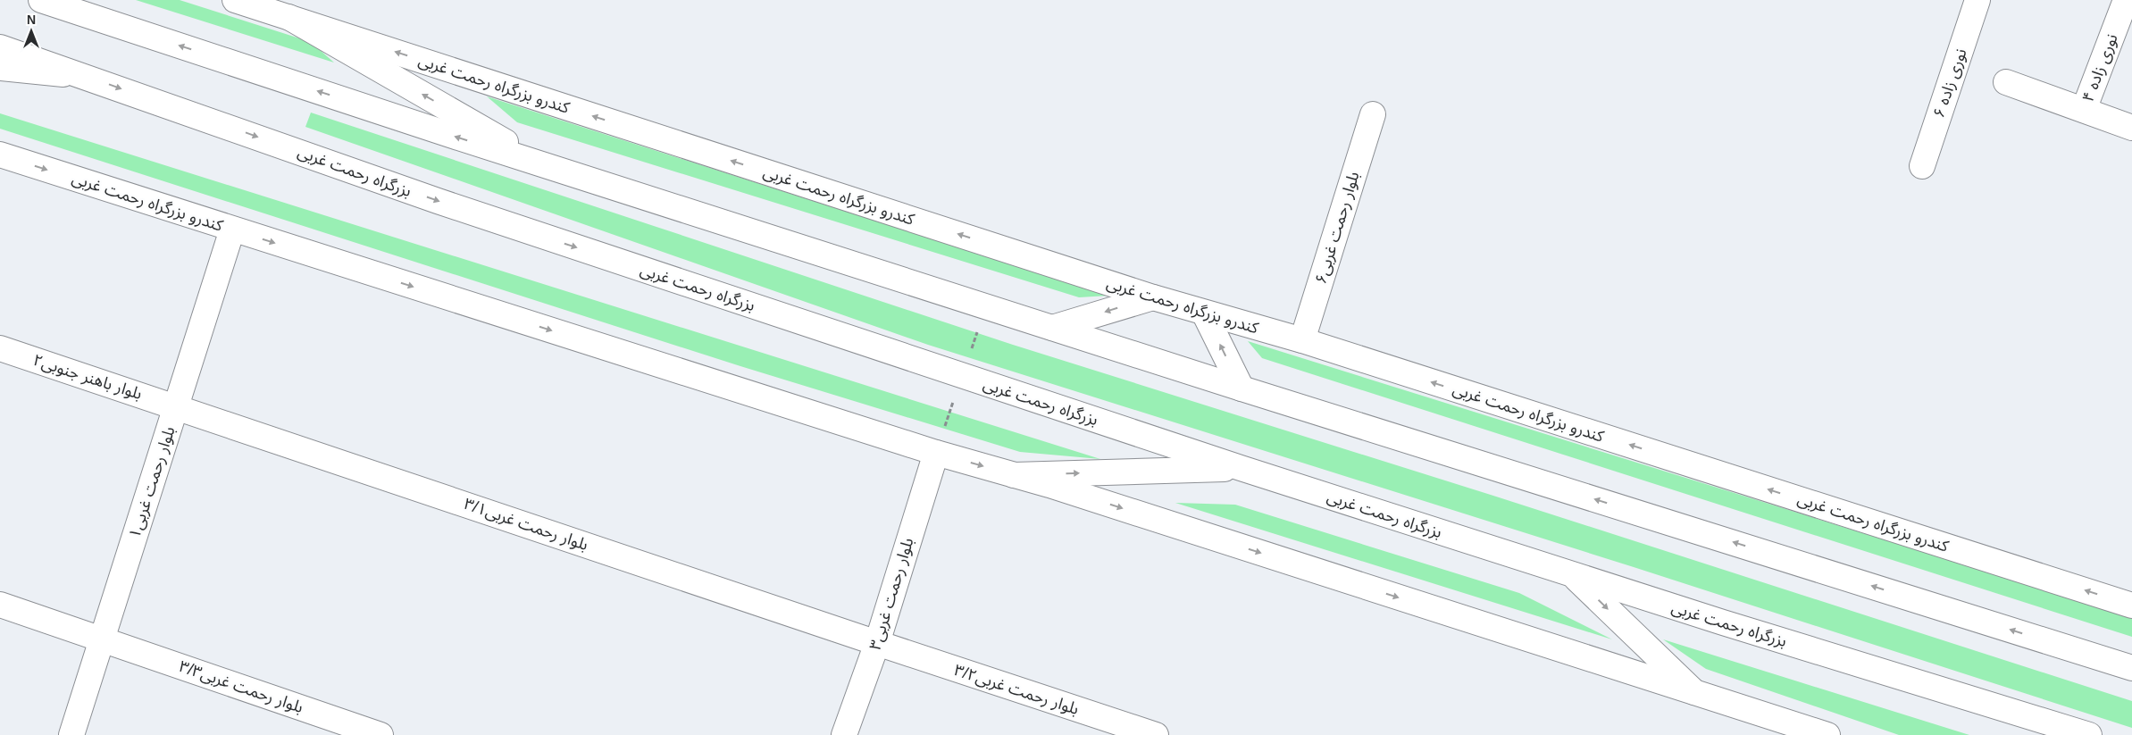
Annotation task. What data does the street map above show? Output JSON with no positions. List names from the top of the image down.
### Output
{
  "streets": {
    "main road": [
      "نوری زاده ۴",
      "نوری زاده ۶",
      "کندرو بزرگراه رحمت غربی",
      "بزرگراه رحمت غربی",
      "بلوار رحمت غربی۶",
      "بلوار باهنر جنوبی۲",
      "بلوار رحمت غربی۱",
      "بلوار رحمت غربی۳/۱",
      "بلوار رحمت غربی۳",
      "بلوار رحمت غربی۳/۳",
      "بلوار رحمت غربی۳/۲"
    ]
  },
  "crossings": [
    ["کندرو بزرگراه رحمت غربی", "بلوار رحمت غربی۶"],
    ["کندرو بزرگراه رحمت غربی", "بلوار رحمت غربی۱"],
    ["کندرو بزرگراه رحمت غربی", "بلوار رحمت غربی۳"],
    ["بلوار باهنر جنوبی۲", "بلوار رحمت غربی۱"],
    ["بلوار باهنر جنوبی۲", "بلوار رحمت غربی۳/۱"],
    ["بلوار رحمت غربی۱", "بلوار رحمت غربی۳/۱"],
    ["بلوار رحمت غربی۱", "بلوار رحمت غربی۳/۳"],
    ["بلوار رحمت غربی۳/۱", "بلوار رحمت غربی۳"],
    ["بلوار رحمت غربی۳/۱", "بلوار رحمت غربی۳/۲"],
    ["بلوار رحمت غربی۳", "بلوار رحمت غربی۳/۲"]
  ],
  "north": "top"
}
